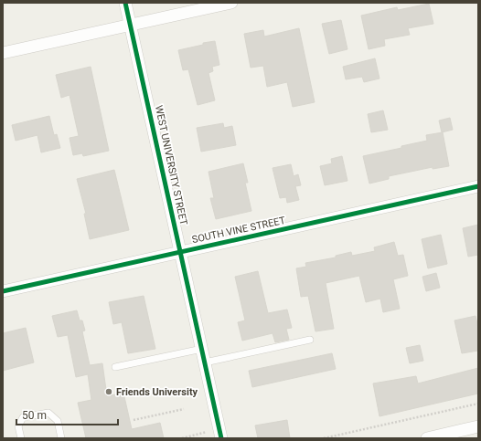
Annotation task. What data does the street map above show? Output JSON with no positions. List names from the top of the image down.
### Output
{
  "streets": {
    "street": ["WEST UNIVERSITY STREET", "SOUTH VINE STREET"]
  },
  "crossings": [
    ["WEST UNIVERSITY STREET", "SOUTH VINE STREET"]
  ],
  "places": ["Friends University"],
  "scale_bar": "50 m"
}
